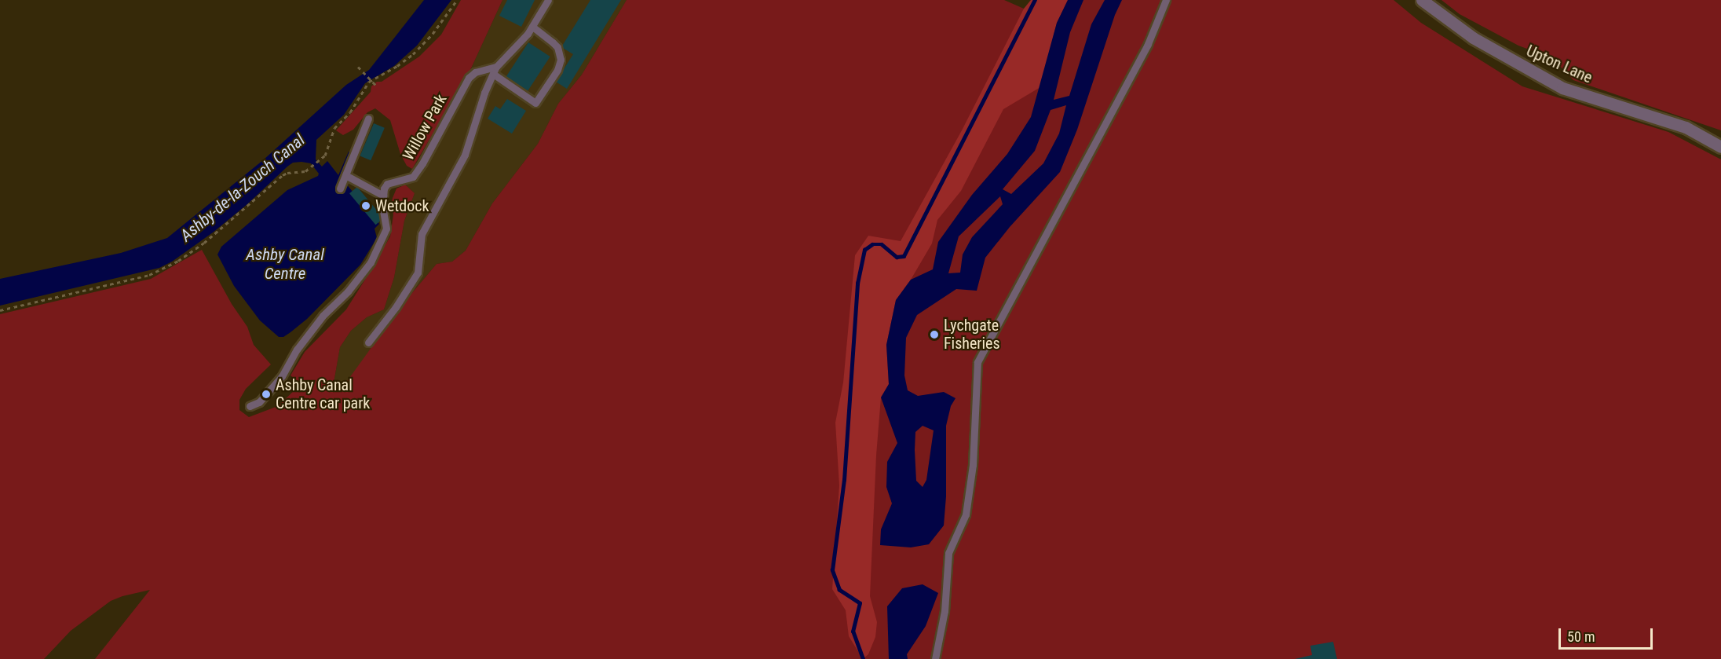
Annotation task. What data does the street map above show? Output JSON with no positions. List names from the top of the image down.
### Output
{
  "streets": {
    "street": ["Upton Lane"],
    "lane": ["Willow Park"]
  },
  "water": ["Ashby-de-la-Zouch Canal", "Ashby Canal Centre"],
  "places": ["Wetdock", "Lychgate Fisheries", "Ashby Canal Centre car park"],
  "scale_bar": "50 m"
}
